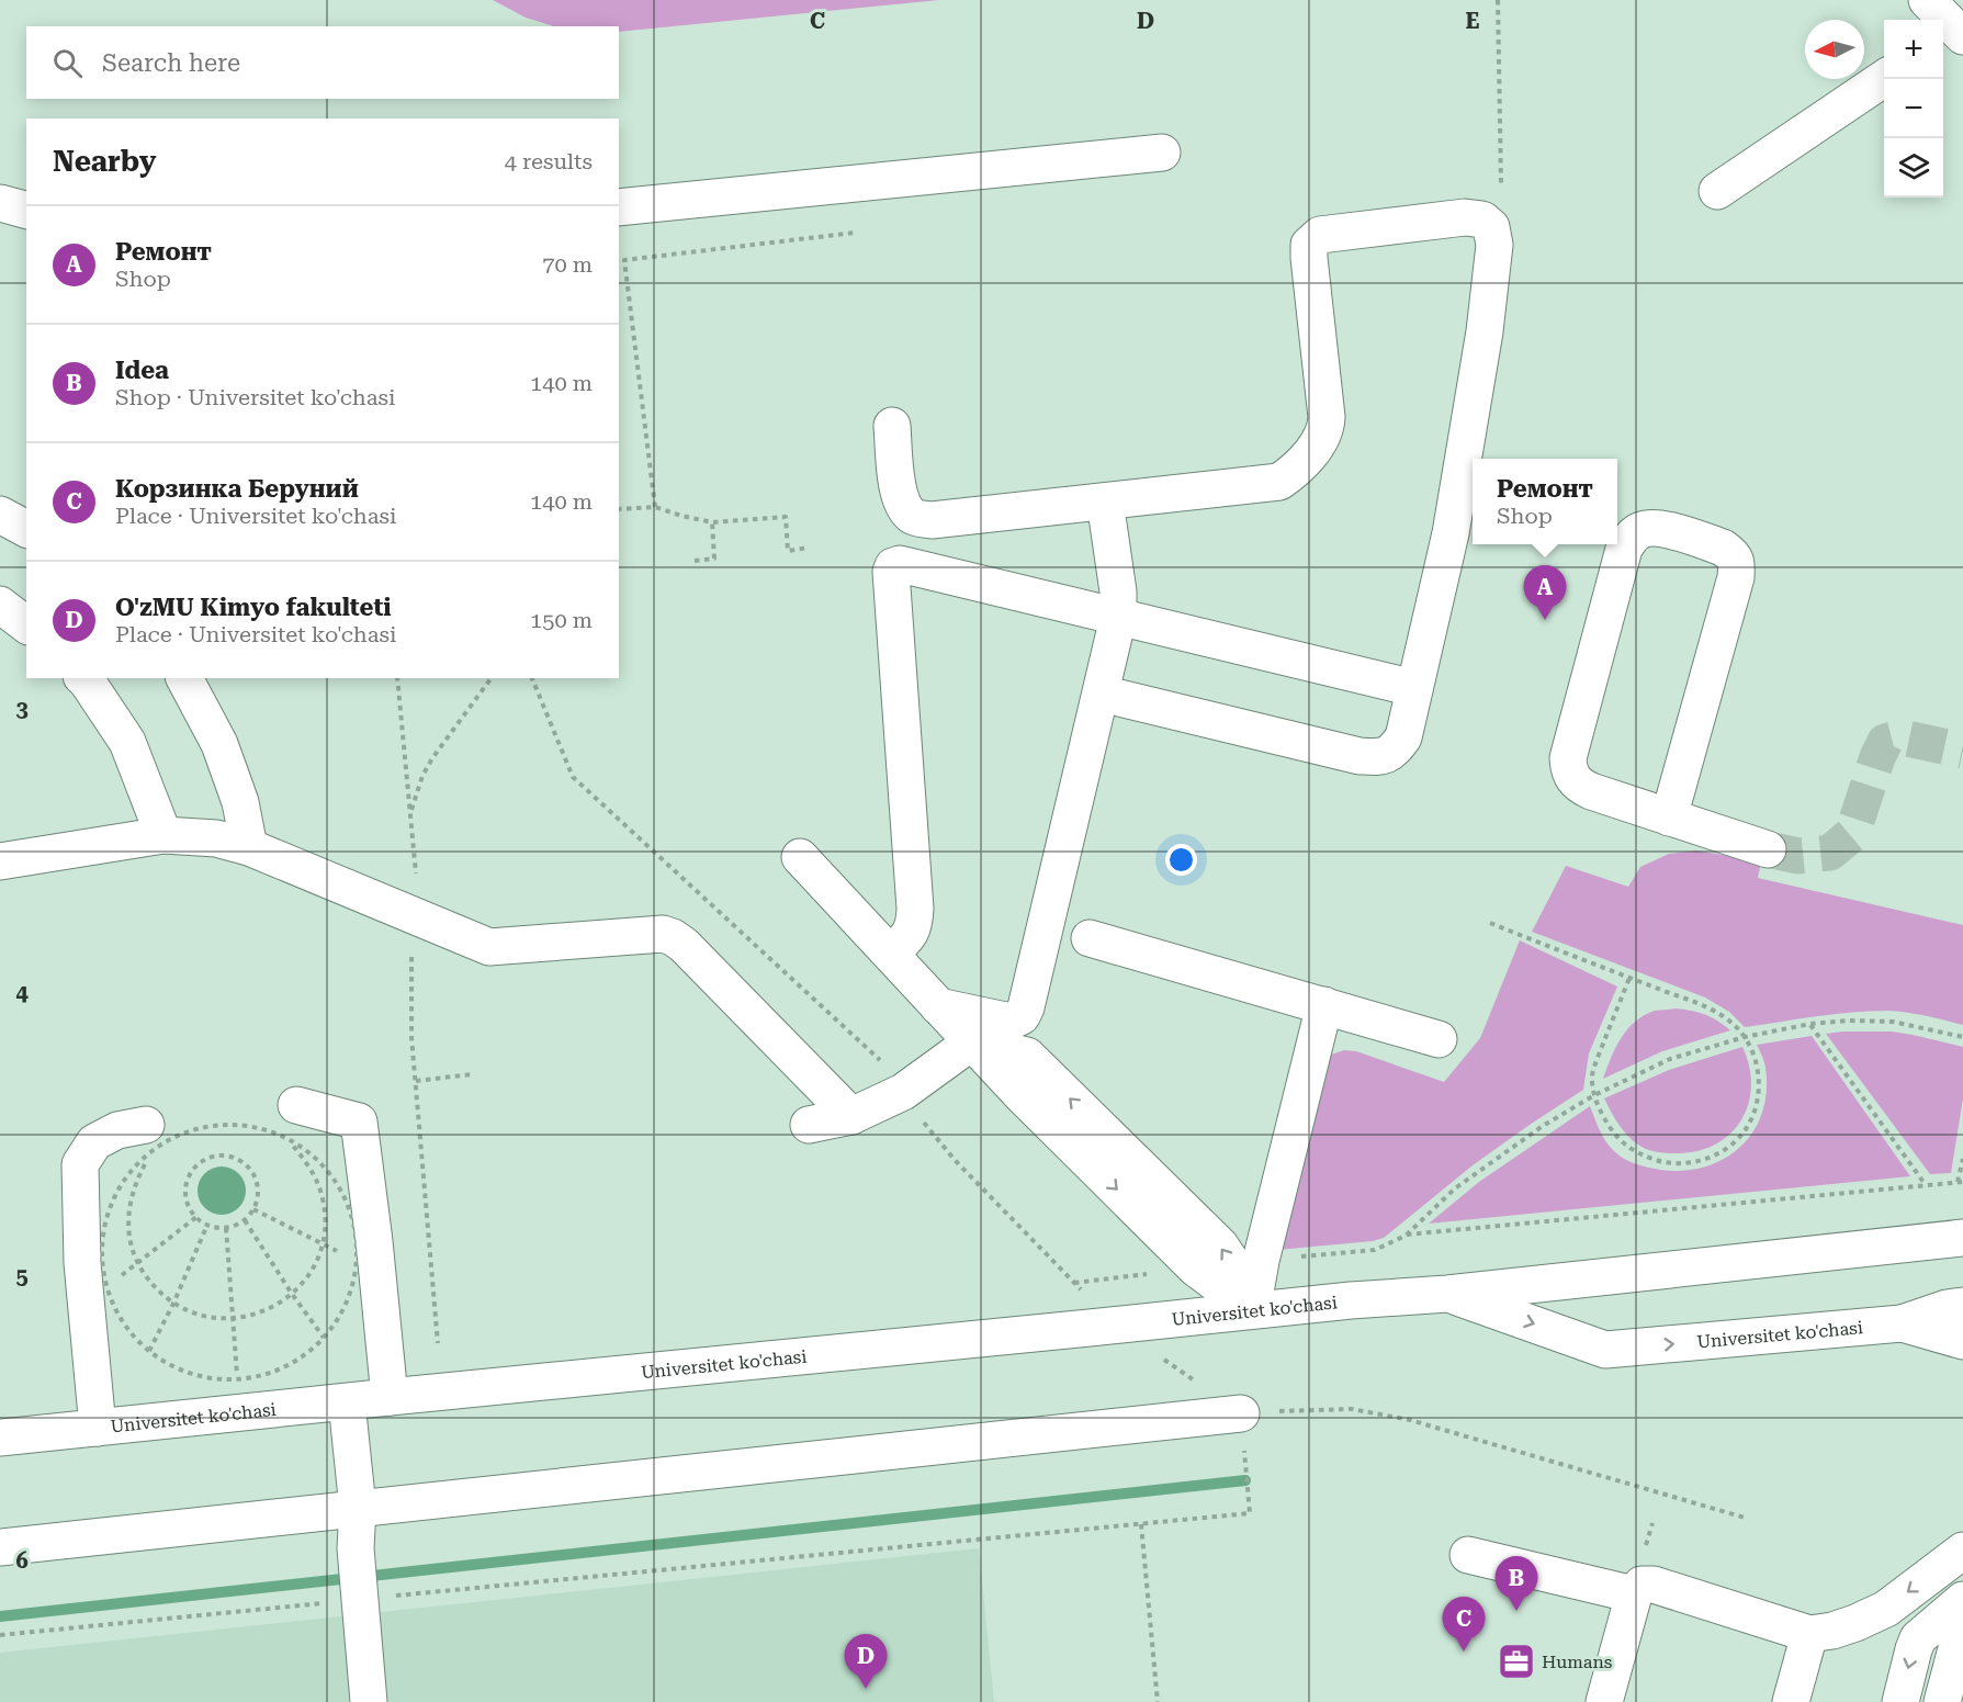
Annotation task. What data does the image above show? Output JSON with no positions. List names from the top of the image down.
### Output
{
  "streets": {
    "street": ["Universitet ko'chasi"]
  },
  "places": {
    "office": ["Humans"]
  },
  "north": "left",
  "page": {
    "map_buttons": ["+", "−"],
    "search": "Search here",
    "heading": ["Nearby", "4 results"],
    "list": [
      {
        "mark": "A",
        "name": "Ремонт",
        "note": "Shop",
        "value": "70 m"
      },
      {
        "mark": "B",
        "name": "Idea",
        "note": "Shop · Universitet ko'chasi",
        "value": "140 m"
      },
      {
        "mark": "C",
        "name": "Корзинка Беруний",
        "note": "Place · Universitet ko'chasi",
        "value": "140 m"
      },
      {
        "mark": "D",
        "name": "O'zMU Kimyo fakulteti",
        "note": "Place · Universitet ko'chasi",
        "value": "150 m"
      }
    ],
    "popup": ["Ремонт", "Shop"],
    "pins": [
      "A",
      "B",
      "C",
      "D"
    ]
  },
  "grid": {
    "columns": ["C", "D", "E"],
    "rows": [
      "3",
      "4",
      "5",
      "6"
    ]
  }
}
